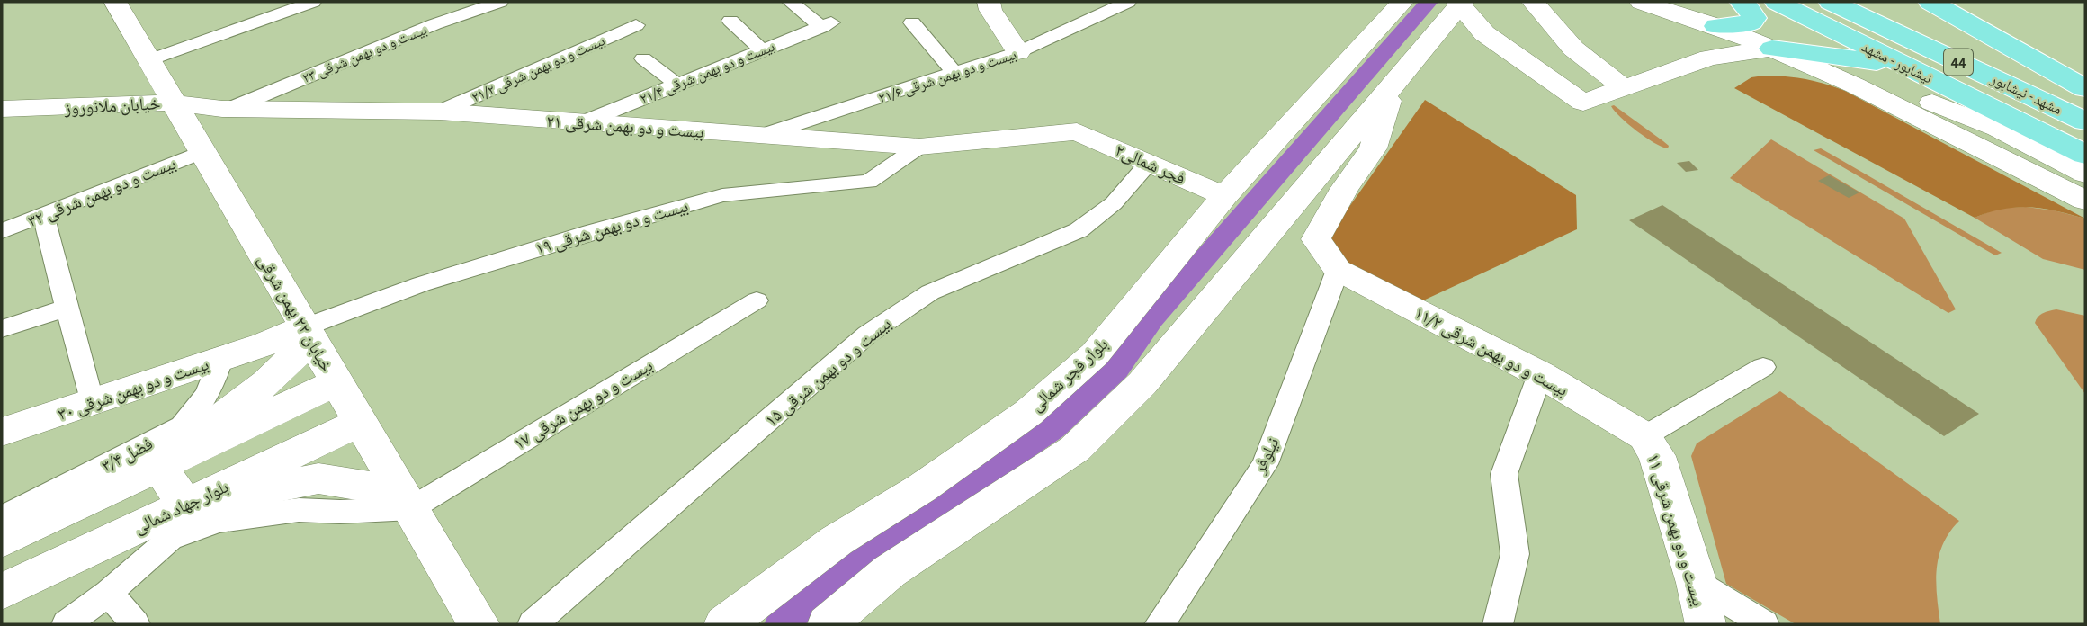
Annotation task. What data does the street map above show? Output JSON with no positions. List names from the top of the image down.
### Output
{
  "streets": {
    "highway": ["نیشابور - مشهد", "44", "مشهد - نیشابور"],
    "main road": [
      "خیابان ملانوروز",
      "بیست و دو بهمن شرقی ۲۱",
      "فجر شمالی۲",
      "خیابان ۲۲ بهمن شرقی",
      "بیست و دو بهمن شرقی ۱۱/۲",
      "بلوار فجر شمالی",
      "بیست و دو بهمن شرقی ۳۰",
      "بلوار جهاد شمالی",
      "بیست و دو بهمن شرقی ۱۱"
    ],
    "street": [
      "بیست و دو بهمن شرقی ۲۳",
      "بیست و دو بهمن شرقی ۲۱/۲",
      "بیست و دو بهمن شرقی ۲۱/۴",
      "بیست و دو بهمن شرقی ۲۱/۶",
      "بیست و دو بهمن شرقی ۳۲",
      "بیست و دو بهمن شرقی ۱۹",
      "بیست و دو بهمن شرقی ۱۵",
      "بیست و دو بهمن شرقی ۱۷",
      "فضل ۳/۴",
      "نیلوفر"
    ]
  },
  "crossings": [
    ["بیست و دو بهمن شرقی ۲۳", "بیست و دو بهمن شرقی ۲۱"],
    ["بیست و دو بهمن شرقی ۲۱/۲", "بیست و دو بهمن شرقی ۲۱"],
    ["بیست و دو بهمن شرقی ۲۱/۴", "بیست و دو بهمن شرقی ۲۱"],
    ["بیست و دو بهمن شرقی ۲۱/۶", "بیست و دو بهمن شرقی ۲۱"],
    ["خیابان ملانوروز", "بیست و دو بهمن شرقی ۲۱"],
    ["خیابان ملانوروز", "خیابان ۲۲ بهمن شرقی"],
    ["بیست و دو بهمن شرقی ۲۱", "فجر شمالی۲"],
    ["بیست و دو بهمن شرقی ۲۱", "بیست و دو بهمن شرقی ۳۲"],
    ["بیست و دو بهمن شرقی ۲۱", "بیست و دو بهمن شرقی ۱۹"],
    ["بیست و دو بهمن شرقی ۲۱", "خیابان ۲۲ بهمن شرقی"],
    ["فجر شمالی۲", "بیست و دو بهمن شرقی ۱۵"],
    ["فجر شمالی۲", "بلوار فجر شمالی"],
    ["بیست و دو بهمن شرقی ۳۲", "خیابان ۲۲ بهمن شرقی"],
    ["بیست و دو بهمن شرقی ۱۹", "خیابان ۲۲ بهمن شرقی"],
    ["بیست و دو بهمن شرقی ۱۹", "بیست و دو بهمن شرقی ۳۰"],
    ["خیابان ۲۲ بهمن شرقی", "بیست و دو بهمن شرقی ۳۰"],
    ["خیابان ۲۲ بهمن شرقی", "بیست و دو بهمن شرقی ۱۷"],
    ["خیابان ۲۲ بهمن شرقی", "بلوار جهاد شمالی"],
    ["بیست و دو بهمن شرقی ۱۱/۲", "نیلوفر"],
    ["بیست و دو بهمن شرقی ۱۱/۲", "بیست و دو بهمن شرقی ۱۱"],
    ["بیست و دو بهمن شرقی ۳۰", "فضل ۳/۴"]
  ]
}
